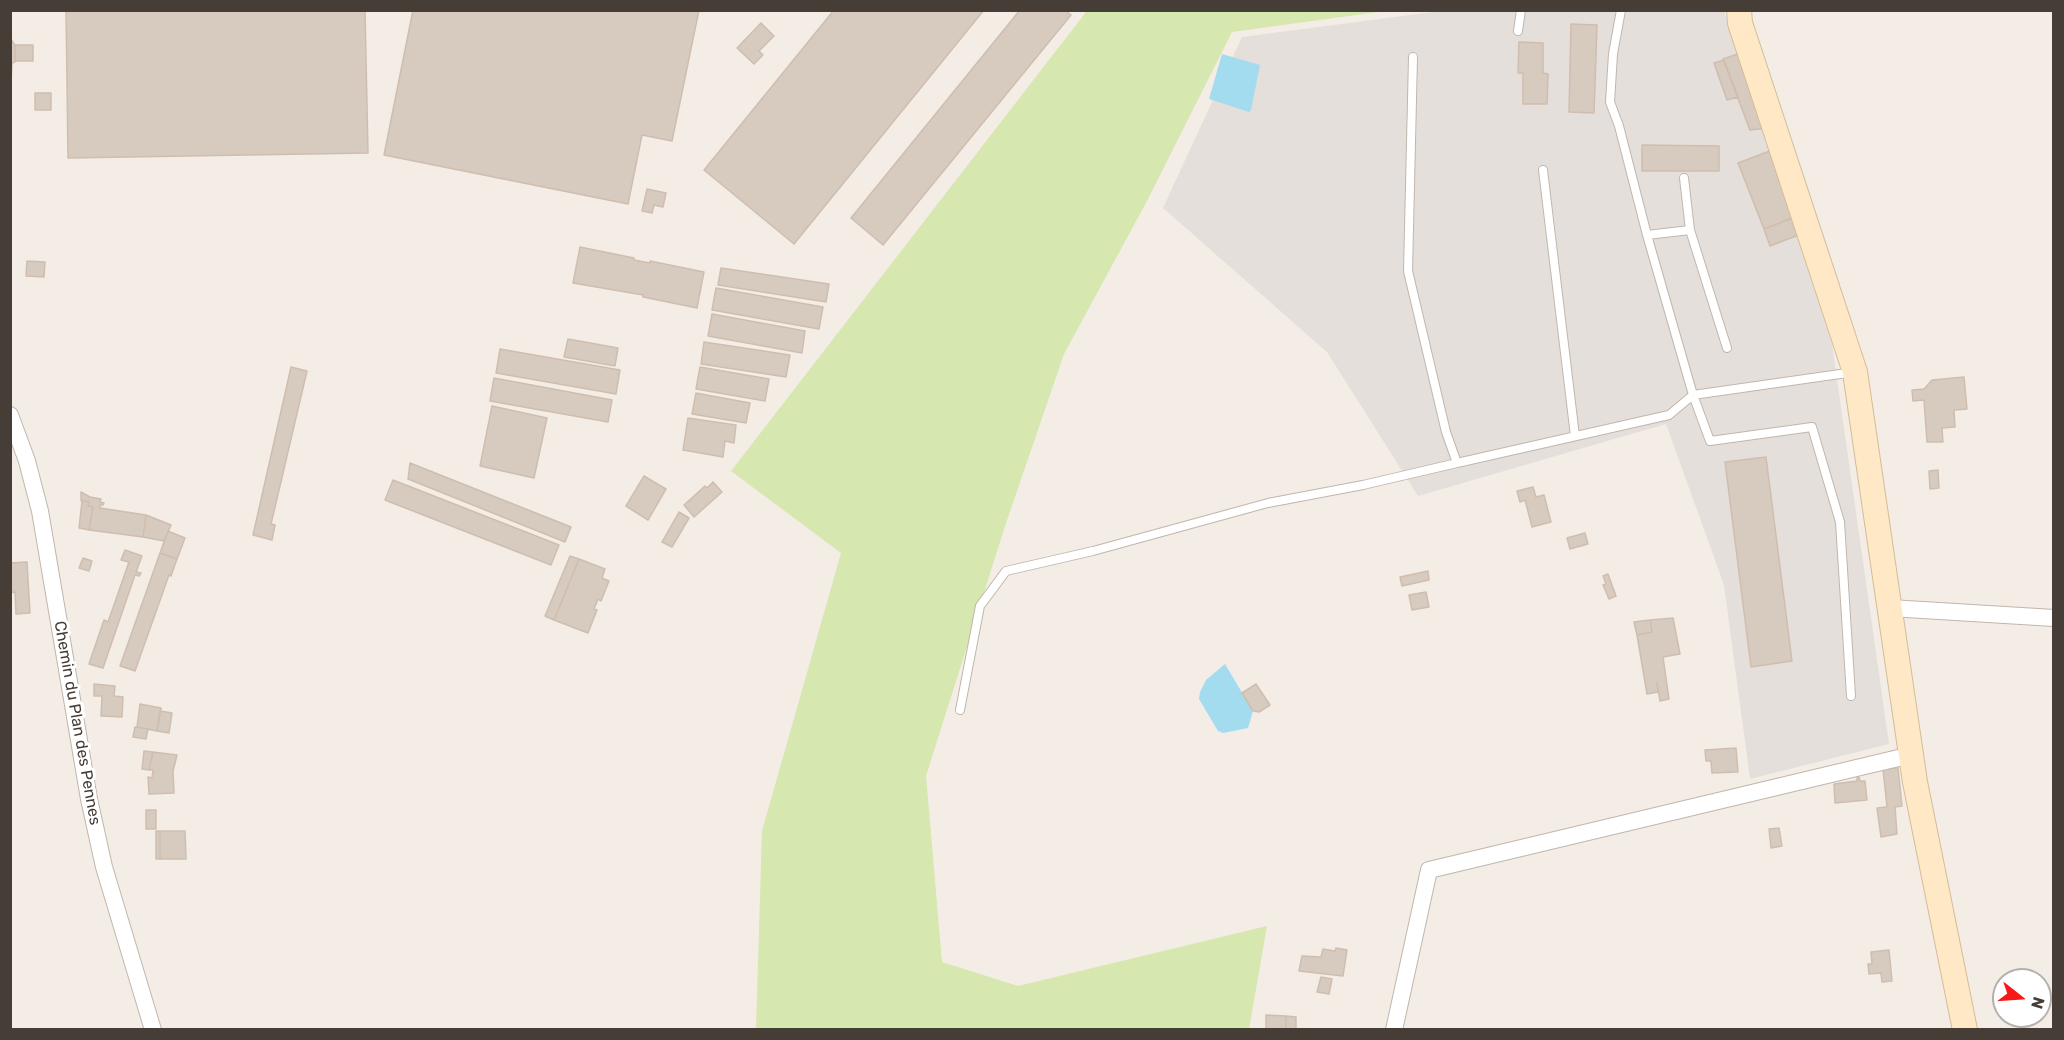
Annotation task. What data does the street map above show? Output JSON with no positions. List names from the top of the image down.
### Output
{
  "streets": {
    "street": ["Chemin du Plan des Pennes"]
  },
  "north": "right"
}
